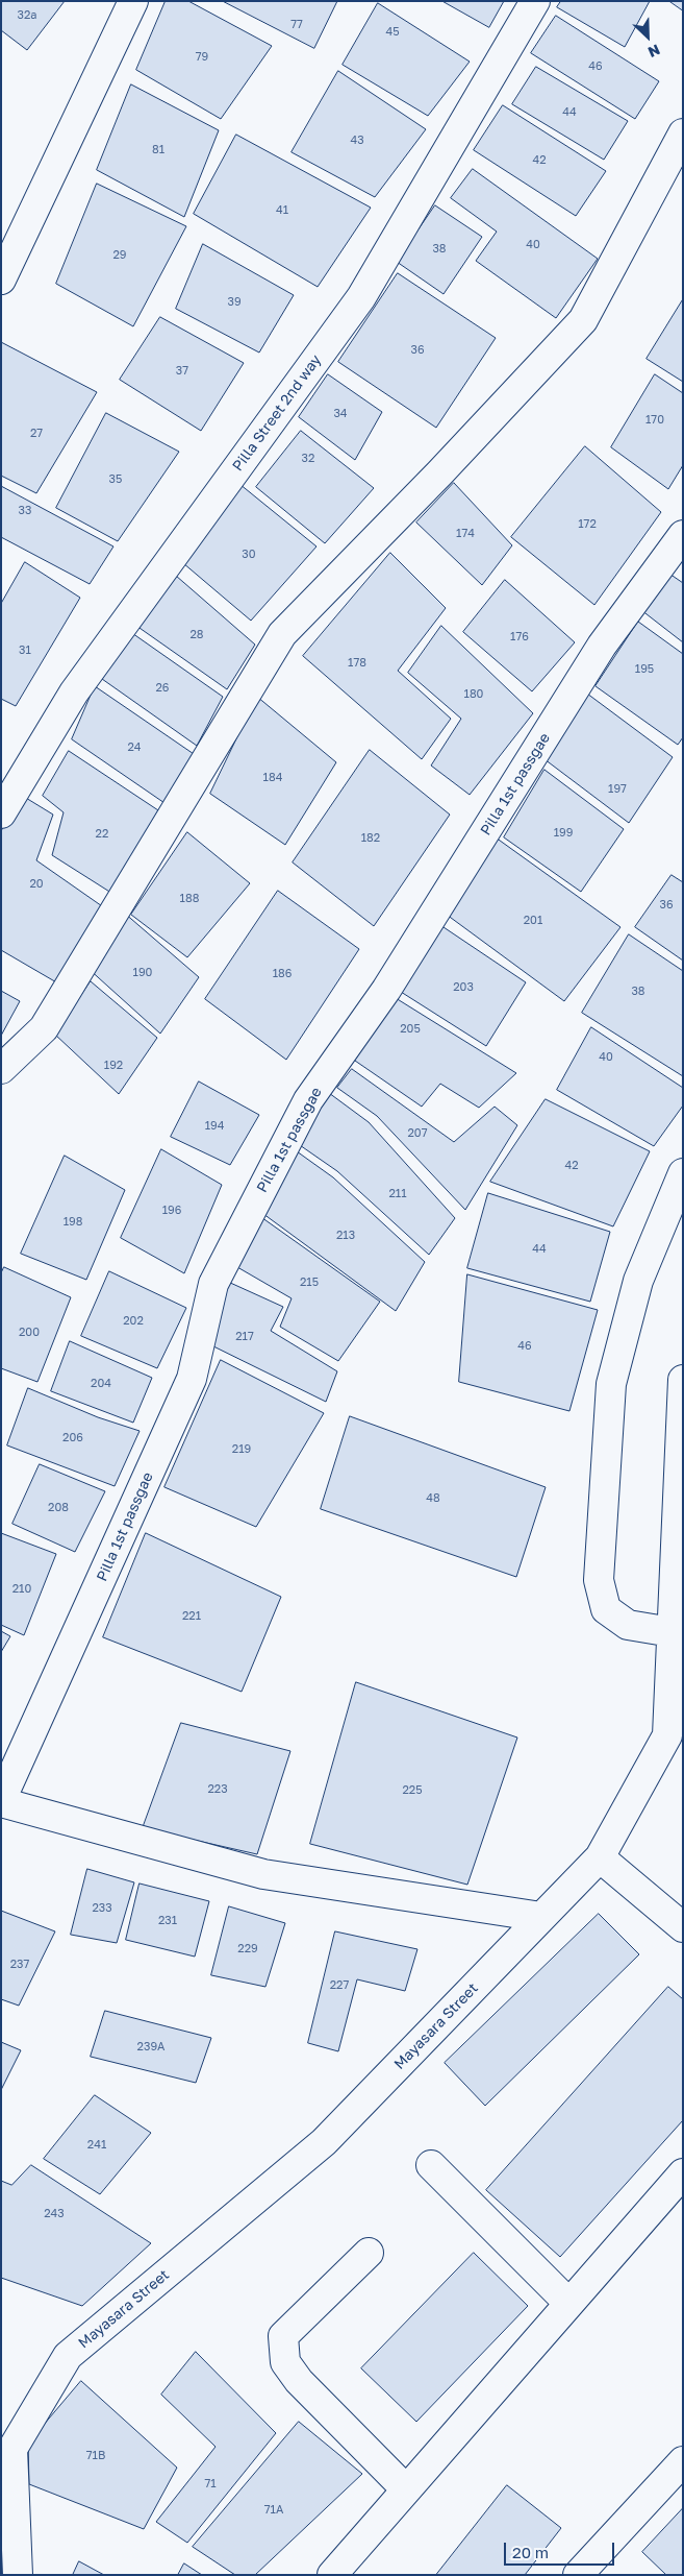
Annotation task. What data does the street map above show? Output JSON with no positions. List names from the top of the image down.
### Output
{
  "streets": {
    "street": ["Pilla Street 2nd way", "Pilla 1st passgae", "Mayasara Street"]
  },
  "house_numbers": [
    "32а",
    "77",
    "45",
    "79",
    "46",
    "44",
    "43",
    "81",
    "42",
    "41",
    "40",
    "38",
    "29",
    "39",
    "36",
    "37",
    "34",
    "170",
    "27",
    "32",
    "35",
    "33",
    "172",
    "174",
    "30",
    "28",
    "176",
    "31",
    "178",
    "195",
    "26",
    "180",
    "24",
    "184",
    "197",
    "199",
    "22",
    "182",
    "20",
    "188",
    "36",
    "201",
    "190",
    "186",
    "203",
    "38",
    "205",
    "40",
    "192",
    "194",
    "207",
    "42",
    "211",
    "196",
    "198",
    "213",
    "44",
    "215",
    "202",
    "200",
    "217",
    "46",
    "204",
    "206",
    "219",
    "48",
    "208",
    "210",
    "221",
    "223",
    "225",
    "233",
    "231",
    "229",
    "237",
    "227",
    "239A",
    "241",
    "243",
    "71B",
    "71",
    "71A"
  ],
  "scale_bar": "20 m",
  "north": "bottom right"
}
